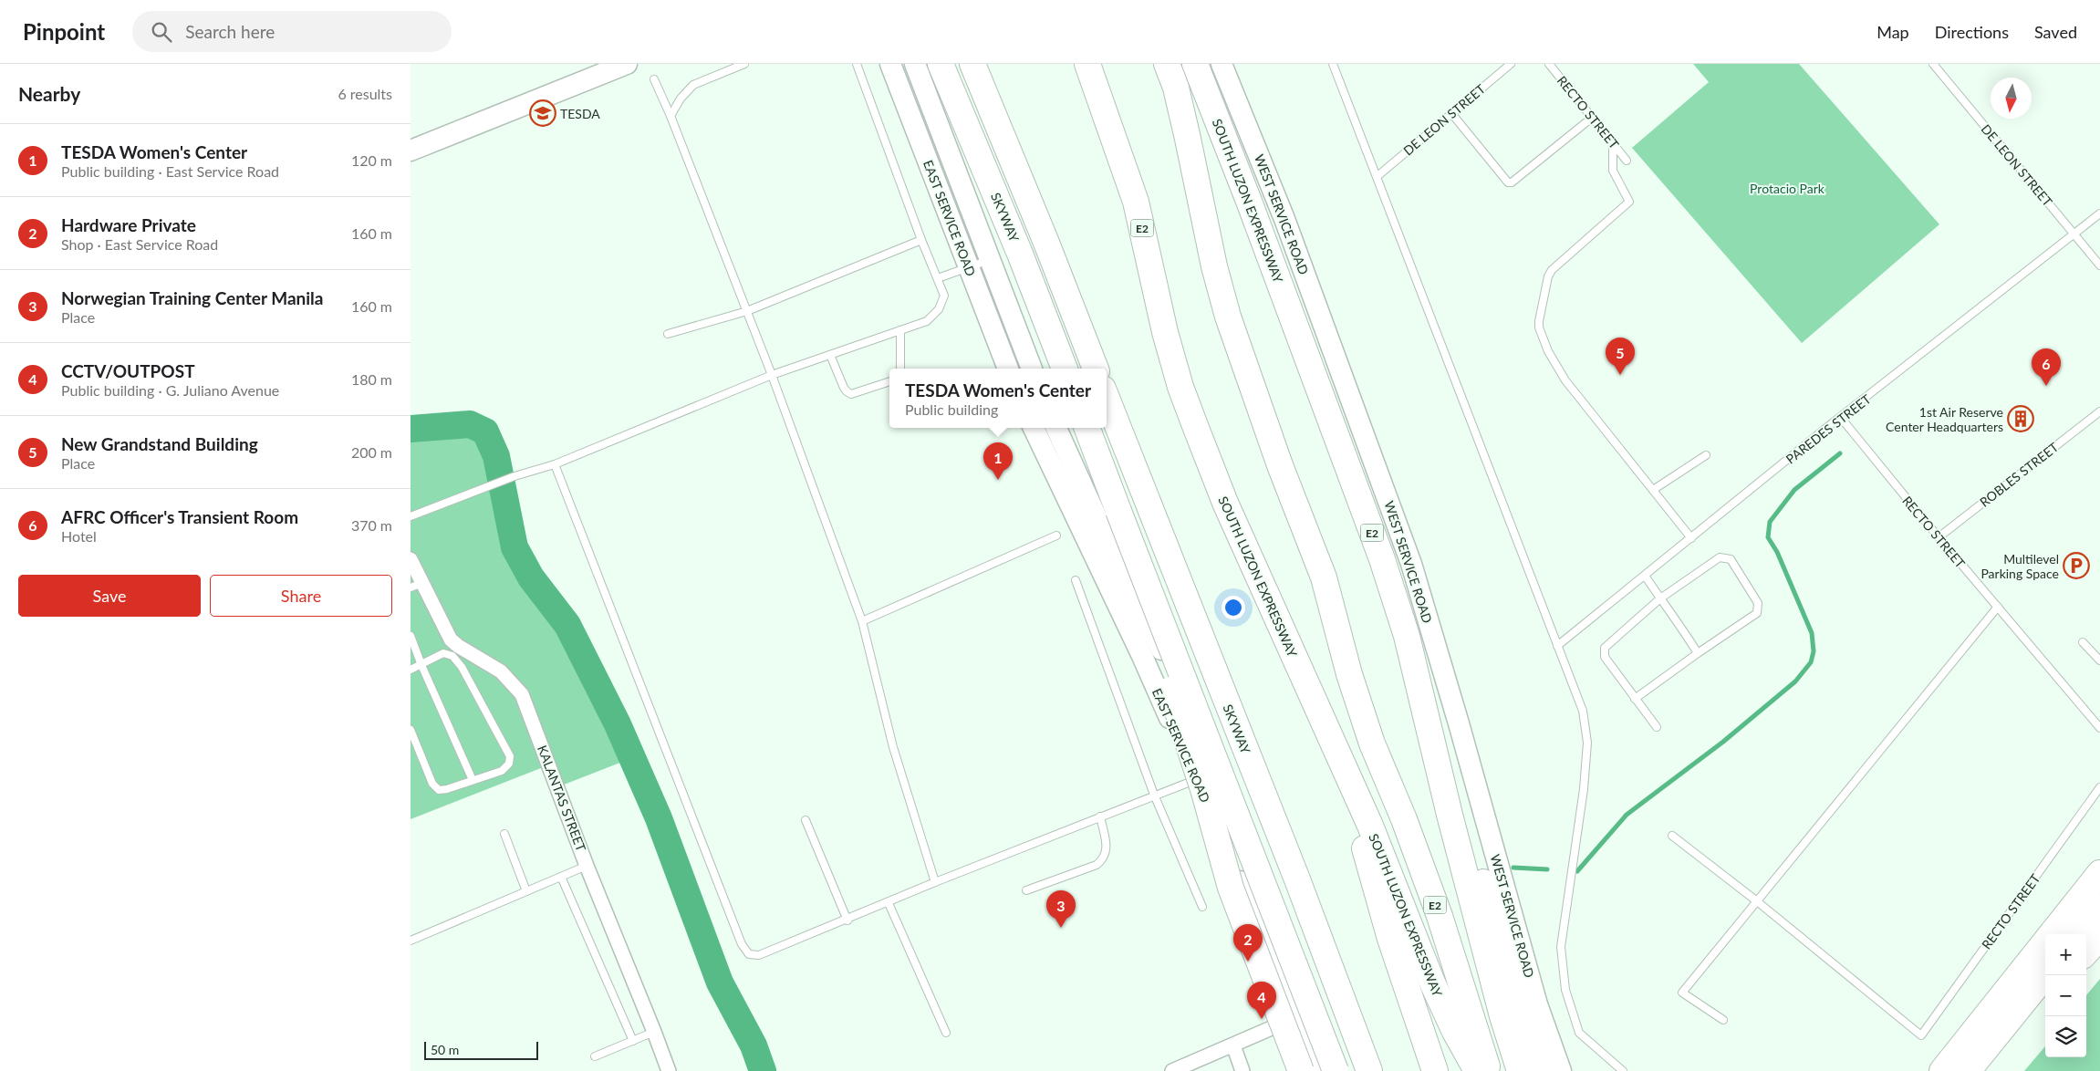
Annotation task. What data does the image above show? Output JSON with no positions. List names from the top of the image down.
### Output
{
  "streets": {
    "highway": ["SOUTH LUZON EXPRESSWAY", "SKYWAY", "E2"],
    "main road": ["WEST SERVICE ROAD", "EAST SERVICE ROAD"],
    "street": ["KALANTAS STREET"],
    "lane": [
      "RECTO STREET",
      "DE LEON STREET",
      "PAREDES STREET",
      "ROBLES STREET"
    ]
  },
  "crossings": [
    ["RECTO STREET", "PAREDES STREET"],
    ["RECTO STREET", "ROBLES STREET"],
    ["DE LEON STREET", "PAREDES STREET"]
  ],
  "parks": ["Protacio Park"],
  "places": {
    "school or university": ["TESDA"],
    "building": ["1st Air Reserve Center Headquarters"],
    "parking": ["Multilevel Parking Space"]
  },
  "scale_bar": "50 m",
  "north": "bottom",
  "page": {
    "header": "Pinpoint",
    "search": "Search here",
    "nav": ["Map", "Directions", "Saved"],
    "heading": ["Nearby", "6 results"],
    "list": [
      {
        "mark": "1",
        "name": "TESDA Women's Center",
        "note": "Public building · East Service Road",
        "value": "120 m"
      },
      {
        "mark": "2",
        "name": "Hardware Private",
        "note": "Shop · East Service Road",
        "value": "160 m"
      },
      {
        "mark": "3",
        "name": "Norwegian Training Center Manila",
        "note": "Place",
        "value": "160 m"
      },
      {
        "mark": "4",
        "name": "CCTV/OUTPOST",
        "note": "Public building · G. Juliano Avenue",
        "value": "180 m"
      },
      {
        "mark": "5",
        "name": "New Grandstand Building",
        "note": "Place",
        "value": "200 m"
      },
      {
        "mark": "6",
        "name": "AFRC Officer's Transient Room",
        "note": "Hotel",
        "value": "370 m"
      }
    ],
    "pins": [
      "5",
      "6",
      "1",
      "3",
      "2",
      "4"
    ],
    "popup": ["TESDA Women's Center", "Public building"],
    "buttons": ["Save", "Share"],
    "map_buttons": ["+", "−"],
    "scale": "50 m"
  }
}
